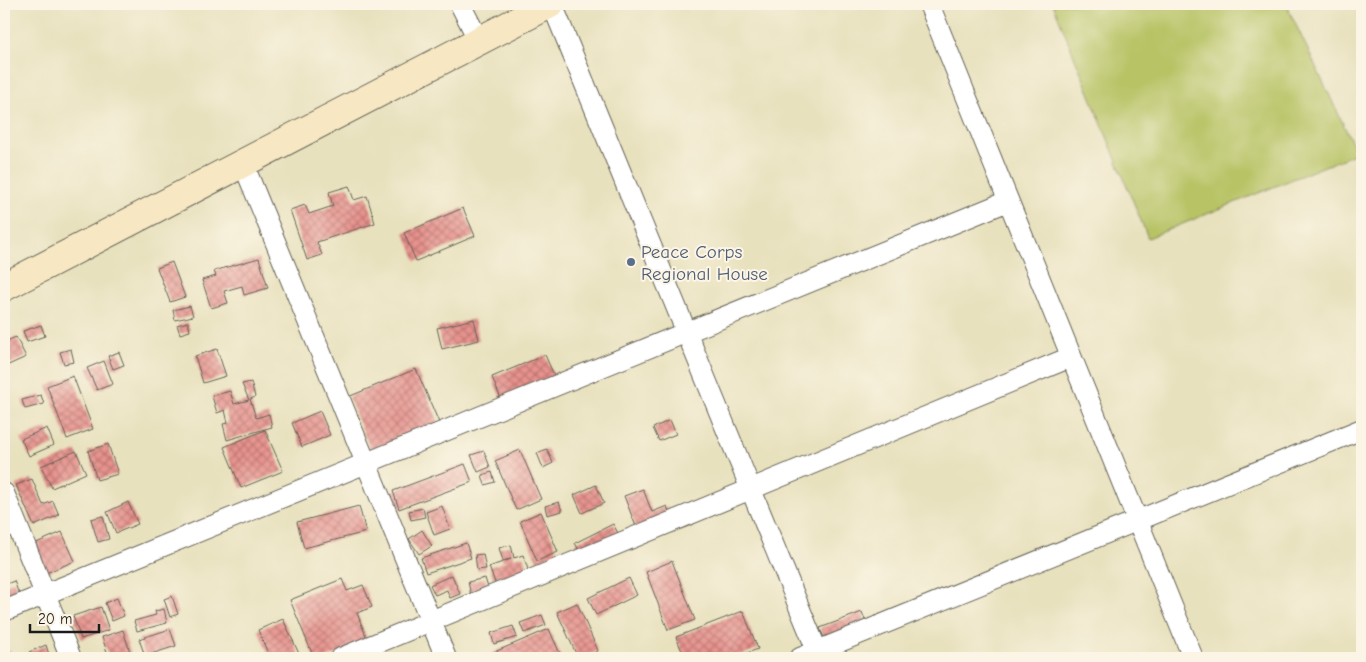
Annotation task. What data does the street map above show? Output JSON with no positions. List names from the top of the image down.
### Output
{
  "places": ["Peace Corps Regional House"],
  "scale_bar": "20 m"
}
